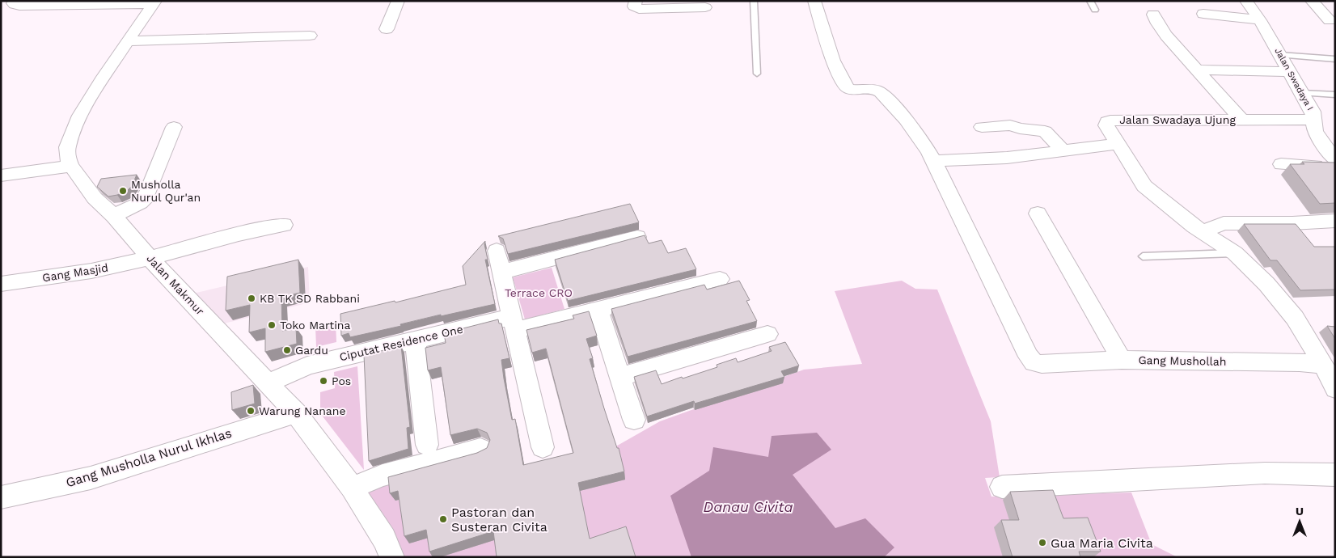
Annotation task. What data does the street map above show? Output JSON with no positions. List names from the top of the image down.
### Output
{
  "streets": {
    "street": [
      "Jalan Swadaya I",
      "Jalan Swadaya Ujung",
      "Gang Masjid",
      "Jalan Makmur",
      "Ciputat Residence One",
      "Gang Mushollah",
      "Gang Musholla Nurul Ikhlas"
    ]
  },
  "crossings": [
    ["Jalan Swadaya I", "Jalan Swadaya Ujung"],
    ["Jalan Swadaya Ujung", "Gang Mushollah"],
    ["Gang Masjid", "Jalan Makmur"],
    ["Jalan Makmur", "Ciputat Residence One"],
    ["Jalan Makmur", "Gang Musholla Nurul Ikhlas"]
  ],
  "water": ["Danau Civita"],
  "parks": ["Terrace CRO"],
  "places": [
    "Musholla Nurul Qur'an",
    "KB TK SD Rabbani",
    "Toko Martina",
    "Gardu",
    "Pos",
    "Warung Nanane",
    "Pastoran dan Susteran Civita",
    "Gua Maria Civita"
  ],
  "north": "top"
}
